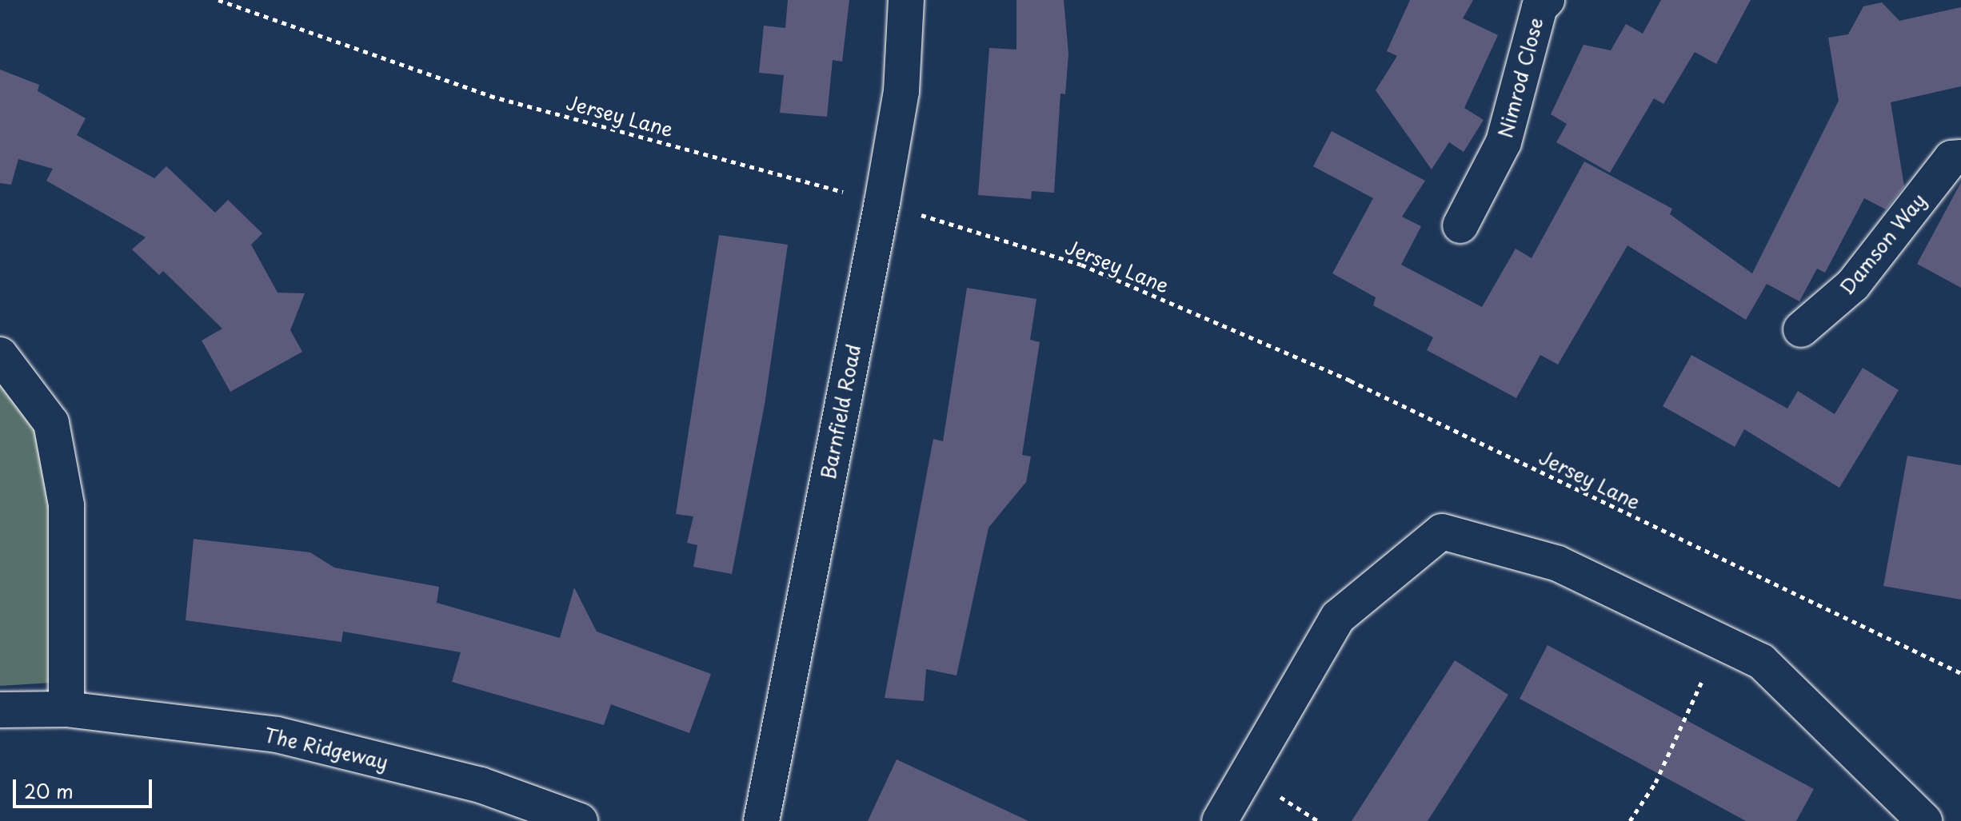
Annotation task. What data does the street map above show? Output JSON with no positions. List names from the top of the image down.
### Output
{
  "streets": {
    "street": [
      "Nimrod Close",
      "Damson Way",
      "Barnfield Road",
      "The Ridgeway"
    ],
    "path": ["Jersey Lane"]
  },
  "crossings": [
    ["Jersey Lane", "Barnfield Road"]
  ],
  "scale_bar": "20 m"
}
